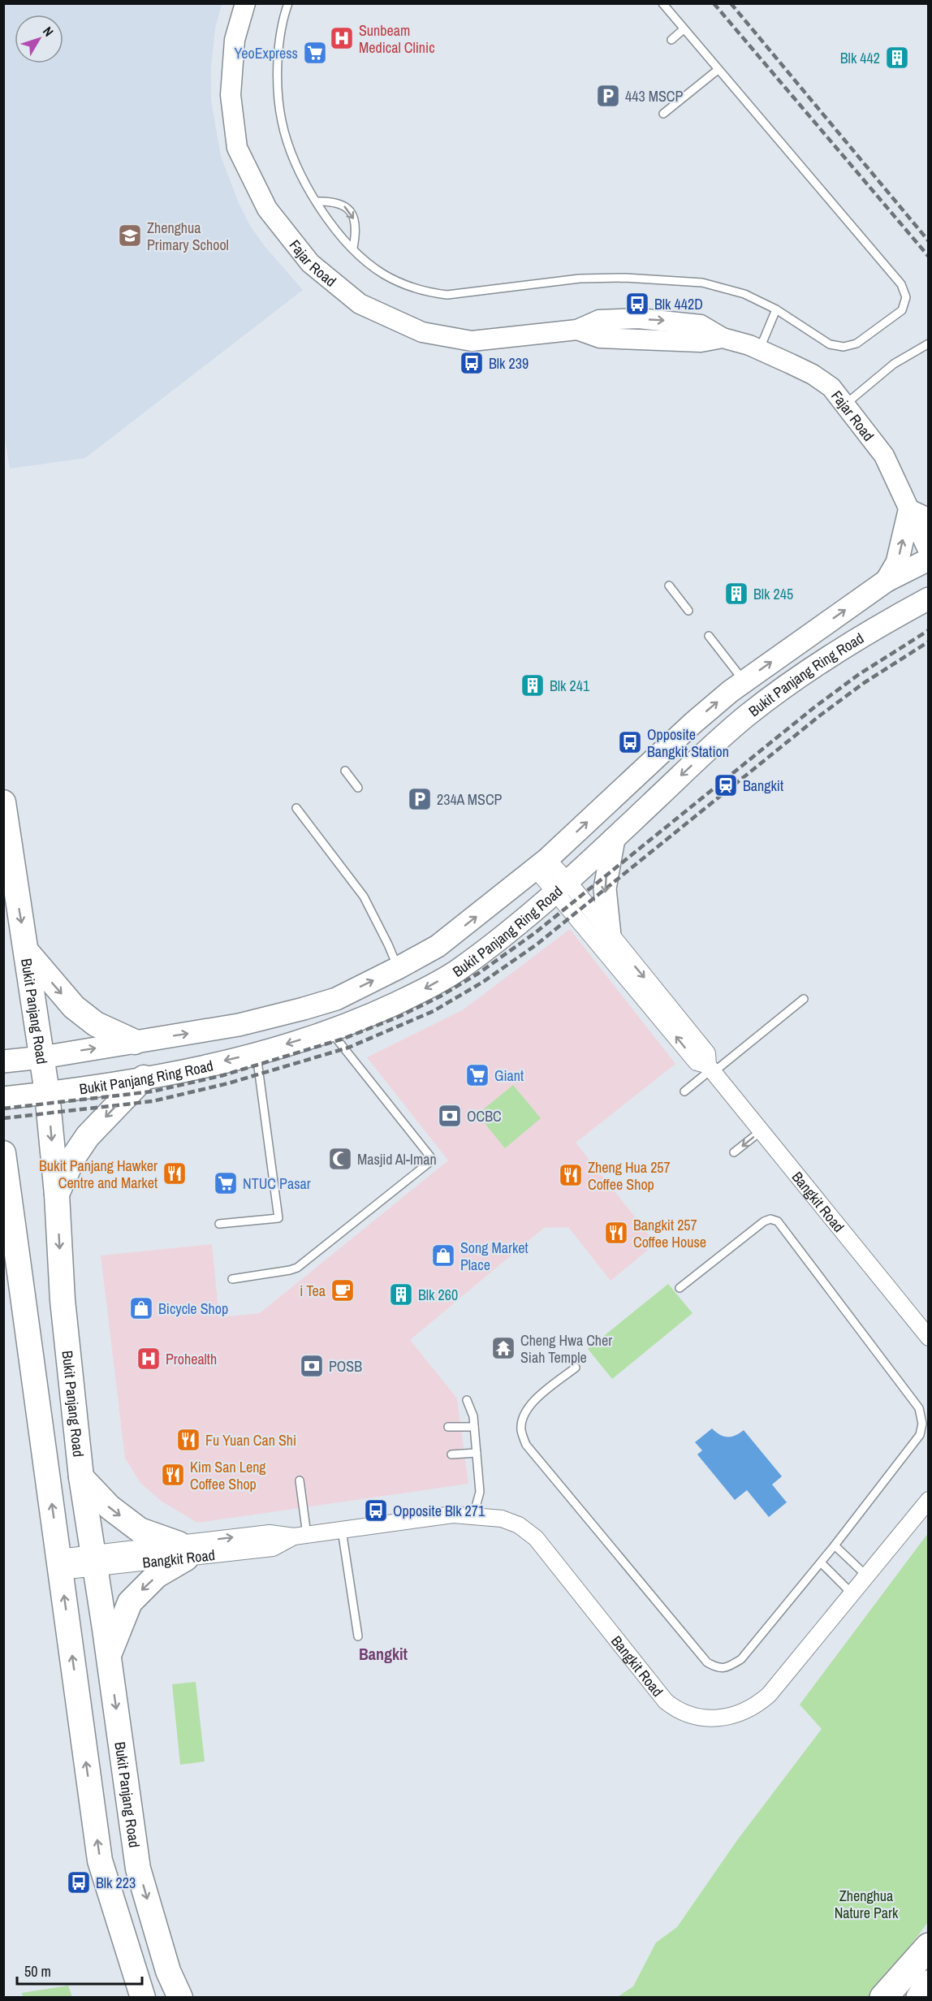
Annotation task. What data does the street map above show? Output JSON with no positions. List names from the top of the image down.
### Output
{
  "streets": {
    "main road": ["Bukit Panjang Ring Road", "Bukit Panjang Road"],
    "street": ["Fajar Road", "Bangkit Road"]
  },
  "crossings": [
    ["Bukit Panjang Ring Road", "Bukit Panjang Road"],
    ["Bukit Panjang Ring Road", "Bangkit Road"],
    ["Bukit Panjang Road", "Bangkit Road"]
  ],
  "districts": ["Bangkit"],
  "parks": ["Zhenghua Nature Park"],
  "places": {
    "hospital": ["Sunbeam Medical Clinic", "Prohealth"],
    "supermarket": ["YeoExpress", "Giant", "NTUC Pasar"],
    "building": [
      "Blk 442",
      "Blk 245",
      "Blk 241",
      "Blk 260"
    ],
    "parking": ["443 MSCP", "234A MSCP"],
    "school or university": ["Zhenghua Primary School"],
    "bus stop": [
      "Blk 442D",
      "Blk 239",
      "Opposite Bangkit Station",
      "Opposite Blk 271",
      "Blk 223"
    ],
    "station": ["Bangkit"],
    "bank": ["OCBC", "POSB"],
    "mosque": ["Masjid Al-Iman"],
    "restaurant": [
      "Bukit Panjang Hawker Centre and Market",
      "Zheng Hua 257 Coffee Shop",
      "Bangkit 257 Coffee House",
      "Fu Yuan Can Shi",
      "Kim San Leng Coffee Shop"
    ],
    "shop": ["Song Market Place", "Bicycle Shop"],
    "cafe": ["i Tea"],
    "temple": ["Cheng Hwa Cher Siah Temple"]
  },
  "scale_bar": "50 m",
  "north": "top right"
}
